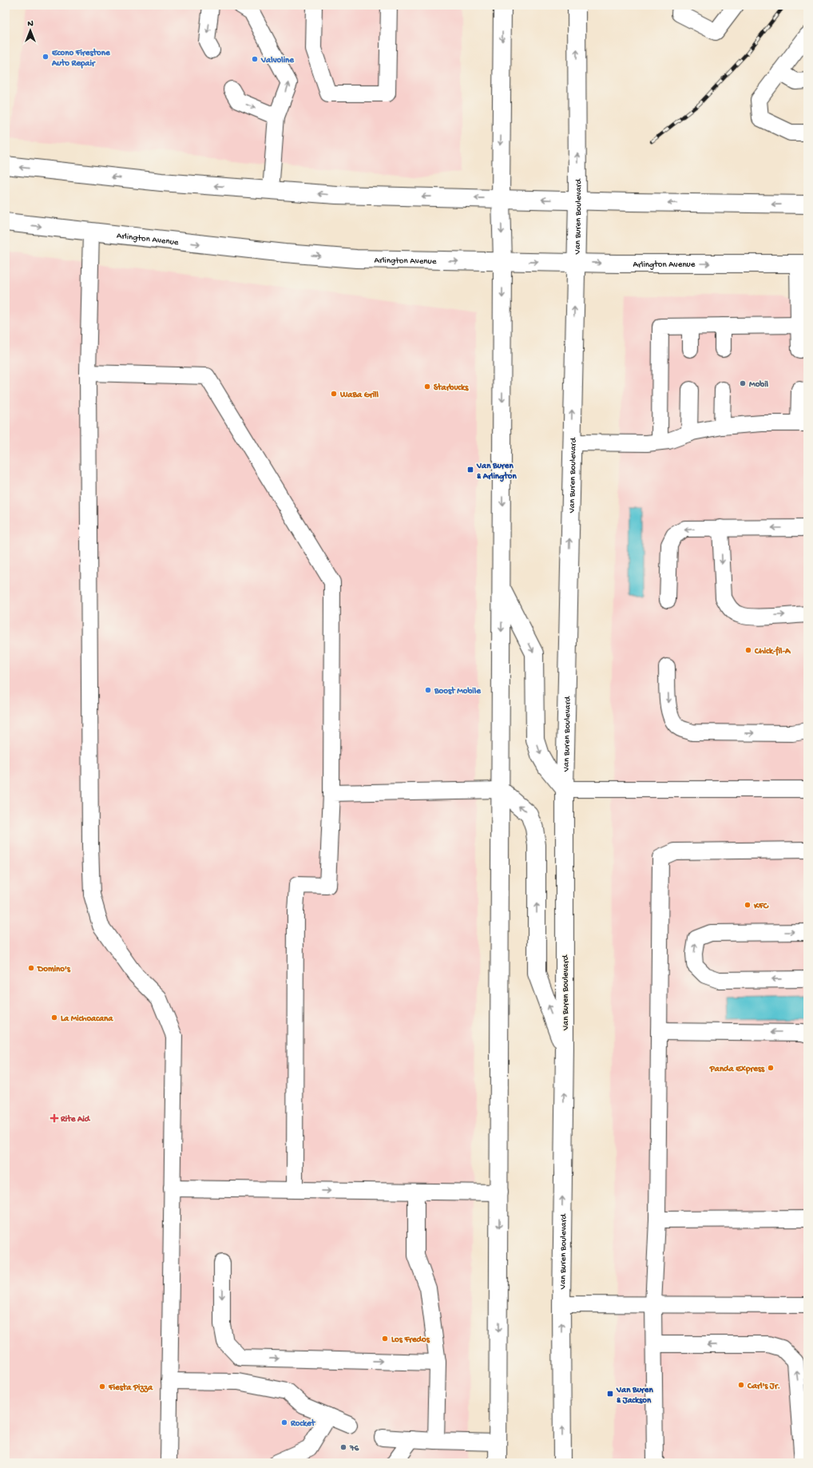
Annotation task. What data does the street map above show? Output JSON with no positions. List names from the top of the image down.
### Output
{
  "streets": {
    "main road": ["Van Buren Boulevard", "Arlington Avenue"]
  },
  "crossings": [
    ["Van Buren Boulevard", "Arlington Avenue"]
  ],
  "places": {
    "other": [
      "Econo Firestone Auto Repair",
      "Valvoline",
      "Mobil",
      "Starbucks",
      "WaBa Grill",
      "Chick-fil-A",
      "Boost Mobile",
      "KFC",
      "Domino's",
      "La Michoacana",
      "Panda Express",
      "Los Fredos",
      "Carl's Jr.",
      "Fiesta Pizza",
      "Rocket",
      "76"
    ],
    "transit": ["Van Buren & Arlington", "Van Buren & Jackson"],
    "health": ["Rite Aid"]
  },
  "north": "top"
}
